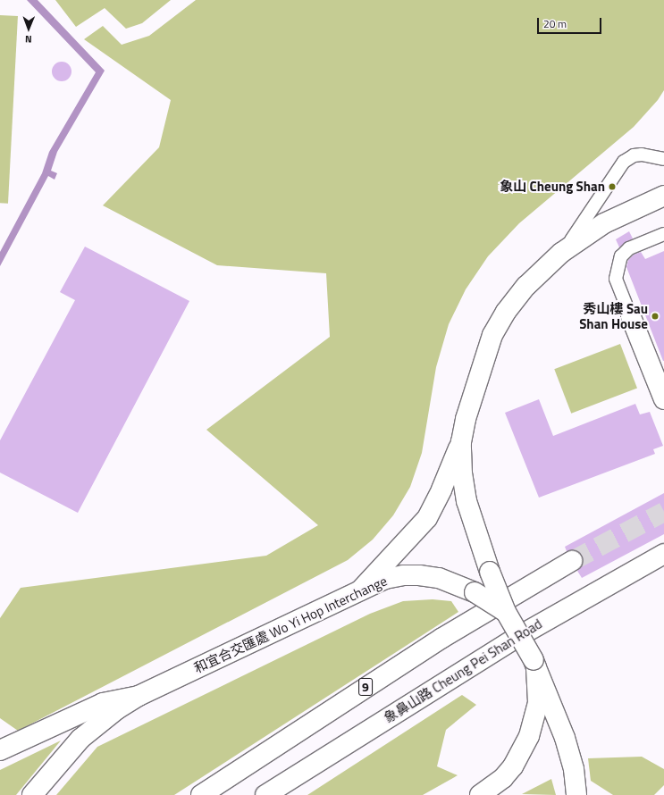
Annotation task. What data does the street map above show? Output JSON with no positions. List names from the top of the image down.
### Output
{
  "streets": {
    "main road": ["和宜合交匯處 Wo Yi Hop Interchange", "象鼻山路 Cheung Pei Shan Road", "9"]
  },
  "places": ["象山 Cheung Shan", "秀山樓 Sau Shan House"],
  "scale_bar": "20 m",
  "north": "bottom"
}
